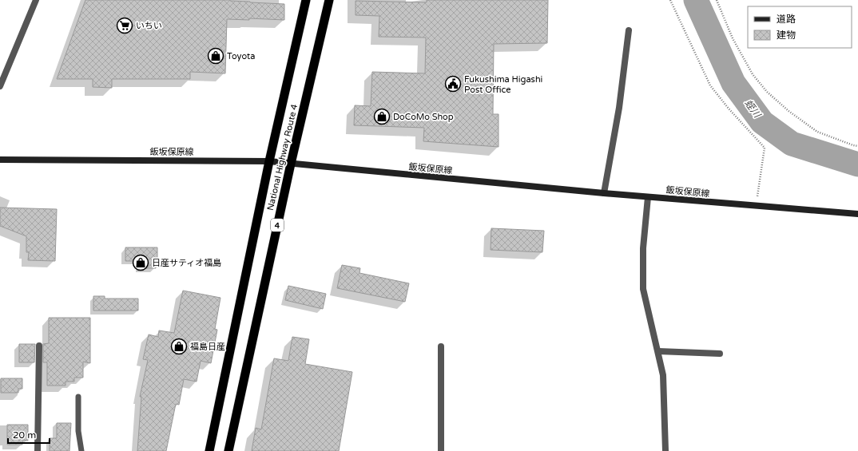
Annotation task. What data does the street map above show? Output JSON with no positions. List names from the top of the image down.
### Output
{
  "streets": {
    "highway": ["National Highway Route 4", "4"],
    "main road": ["飯坂保原線"]
  },
  "crossings": [
    ["飯坂保原線", "National Highway Route 4"]
  ],
  "water": ["蛭川"],
  "places": {
    "supermarket": ["いちい"],
    "shop": [
      "Toyota",
      "DoCoMo Shop",
      "日産サティオ福島",
      "福島日産"
    ],
    "public building": ["Fukushima Higashi Post Office"]
  },
  "legend": ["道路", "建物"],
  "scale_bar": "20 m"
}
